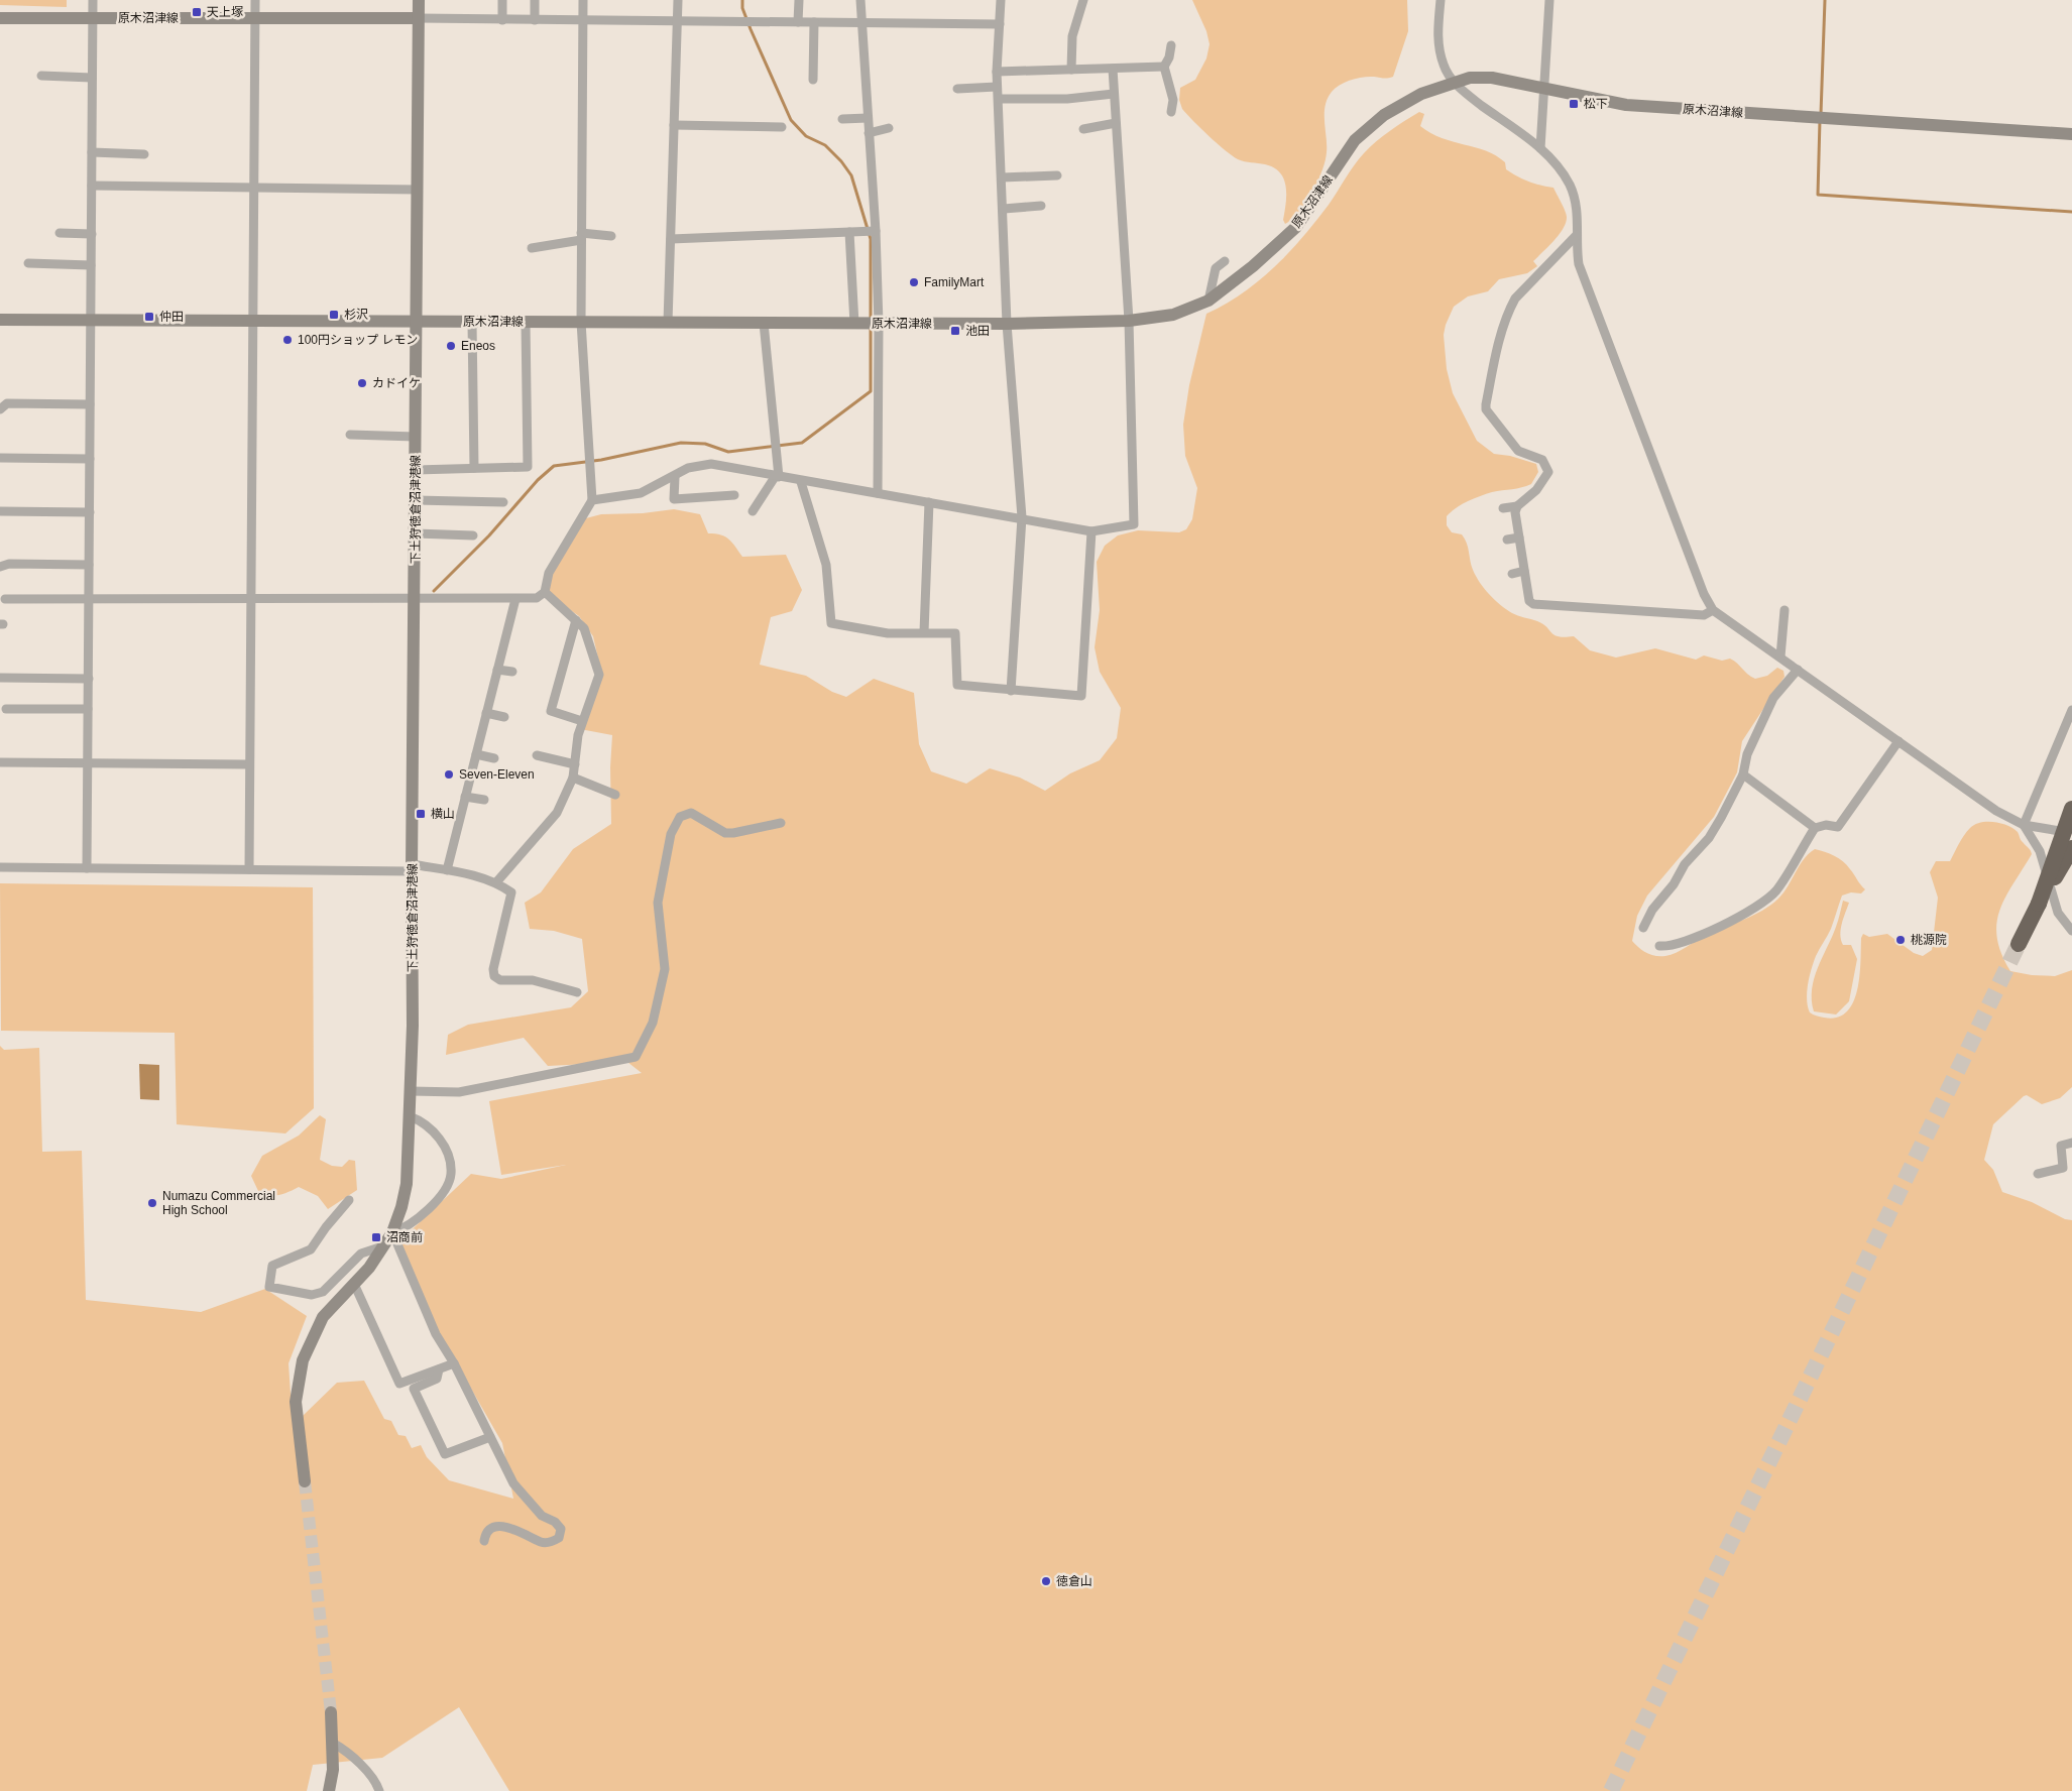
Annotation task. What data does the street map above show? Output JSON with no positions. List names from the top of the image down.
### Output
{
  "streets": {
    "main road": ["原木沼津線", "下土狩徳倉沼津港線"]
  },
  "crossings": [
    ["原木沼津線", "下土狩徳倉沼津港線"]
  ],
  "places": {
    "transit": [
      "天上塚",
      "松下",
      "杉沢",
      "仲田",
      "池田",
      "横山",
      "沼商前"
    ],
    "other": [
      "FamilyMart",
      "100円ショップ レモン",
      "Eneos",
      "カドイケ",
      "Seven-Eleven",
      "桃源院",
      "Numazu Commercial High School",
      "徳倉山"
    ]
  }
}
